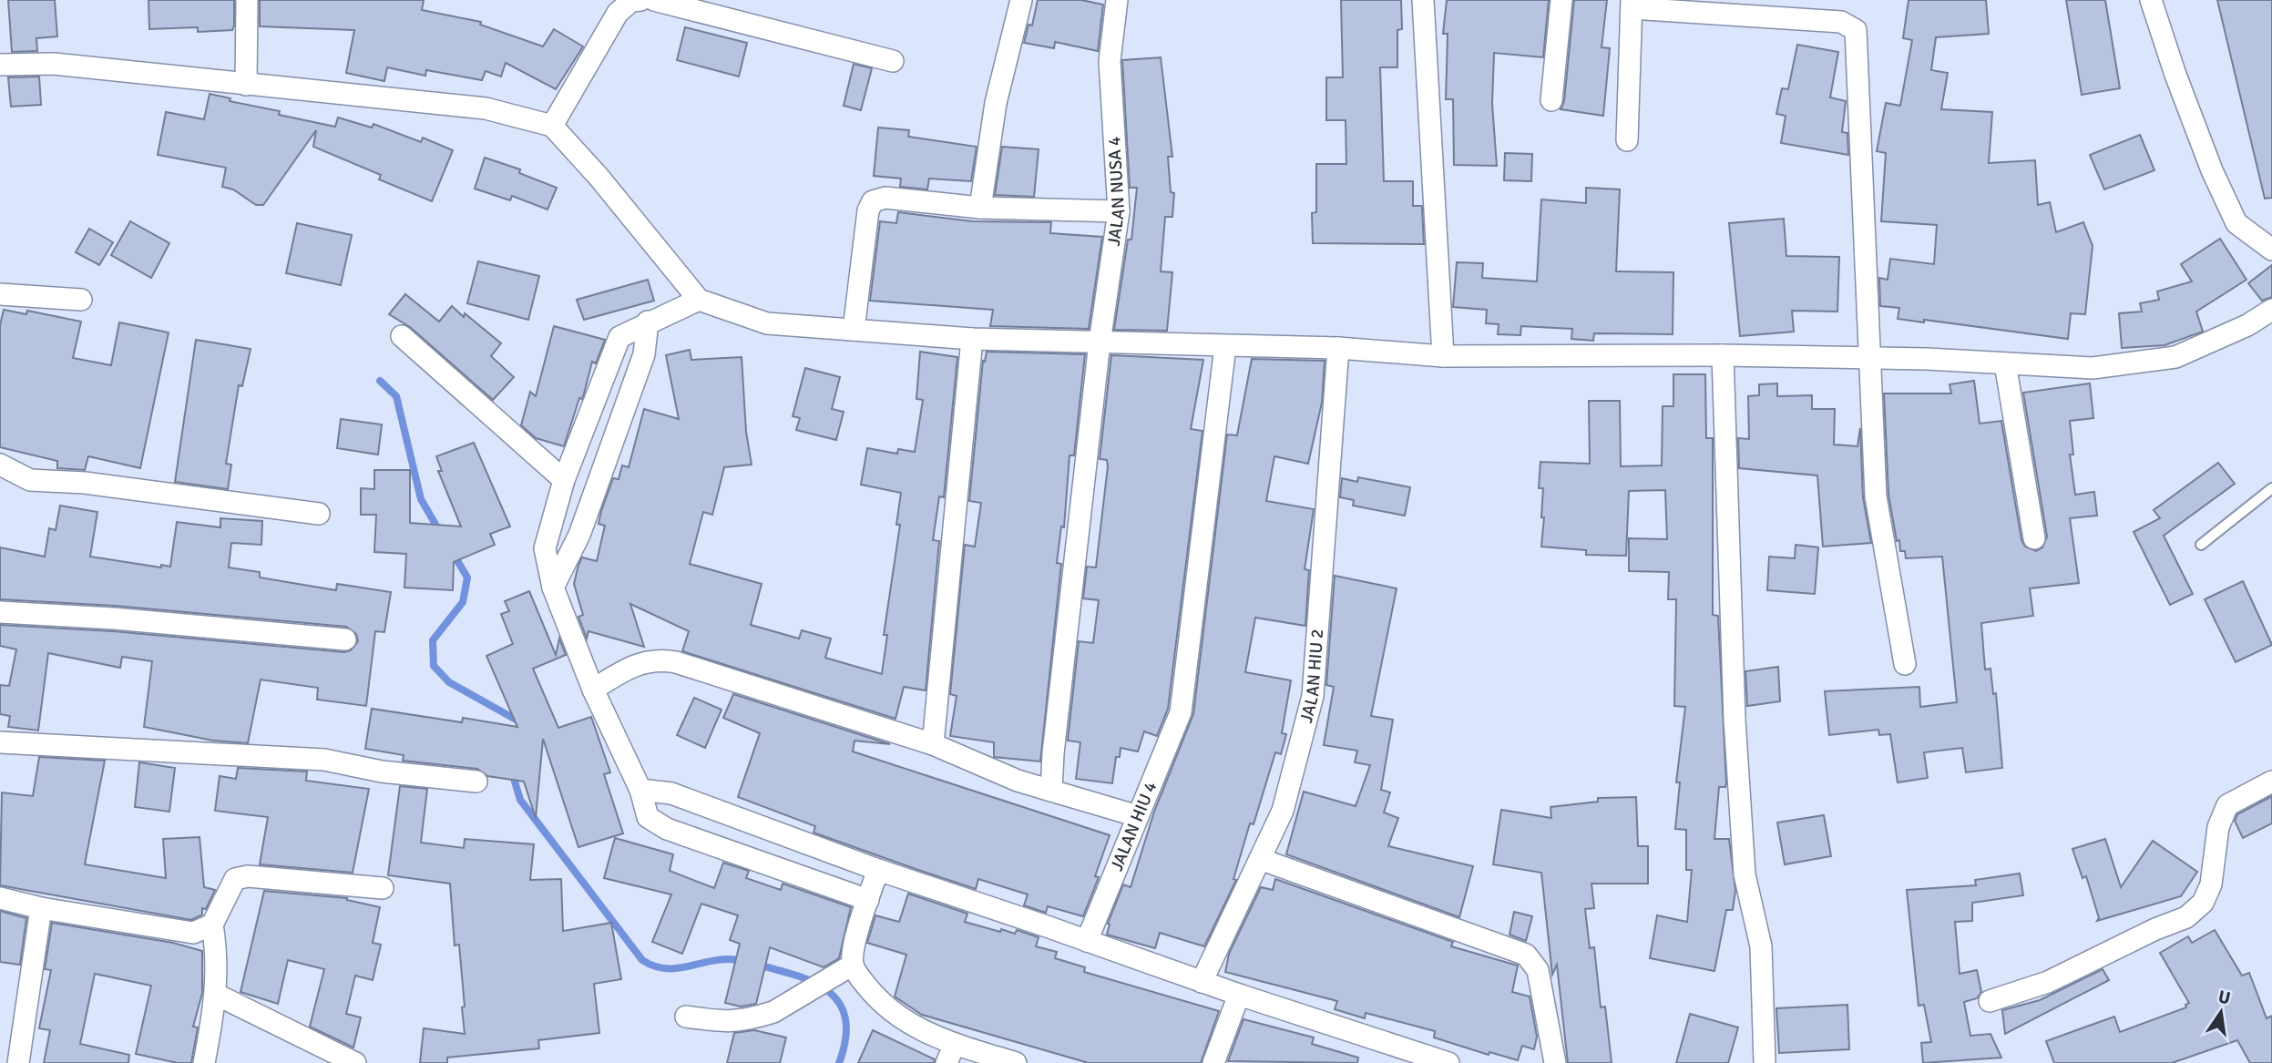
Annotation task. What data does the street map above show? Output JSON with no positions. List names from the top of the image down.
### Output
{
  "streets": {
    "street": ["JALAN NUSA 4", "JALAN HIU 2", "JALAN HIU 4"]
  },
  "north": "top"
}
